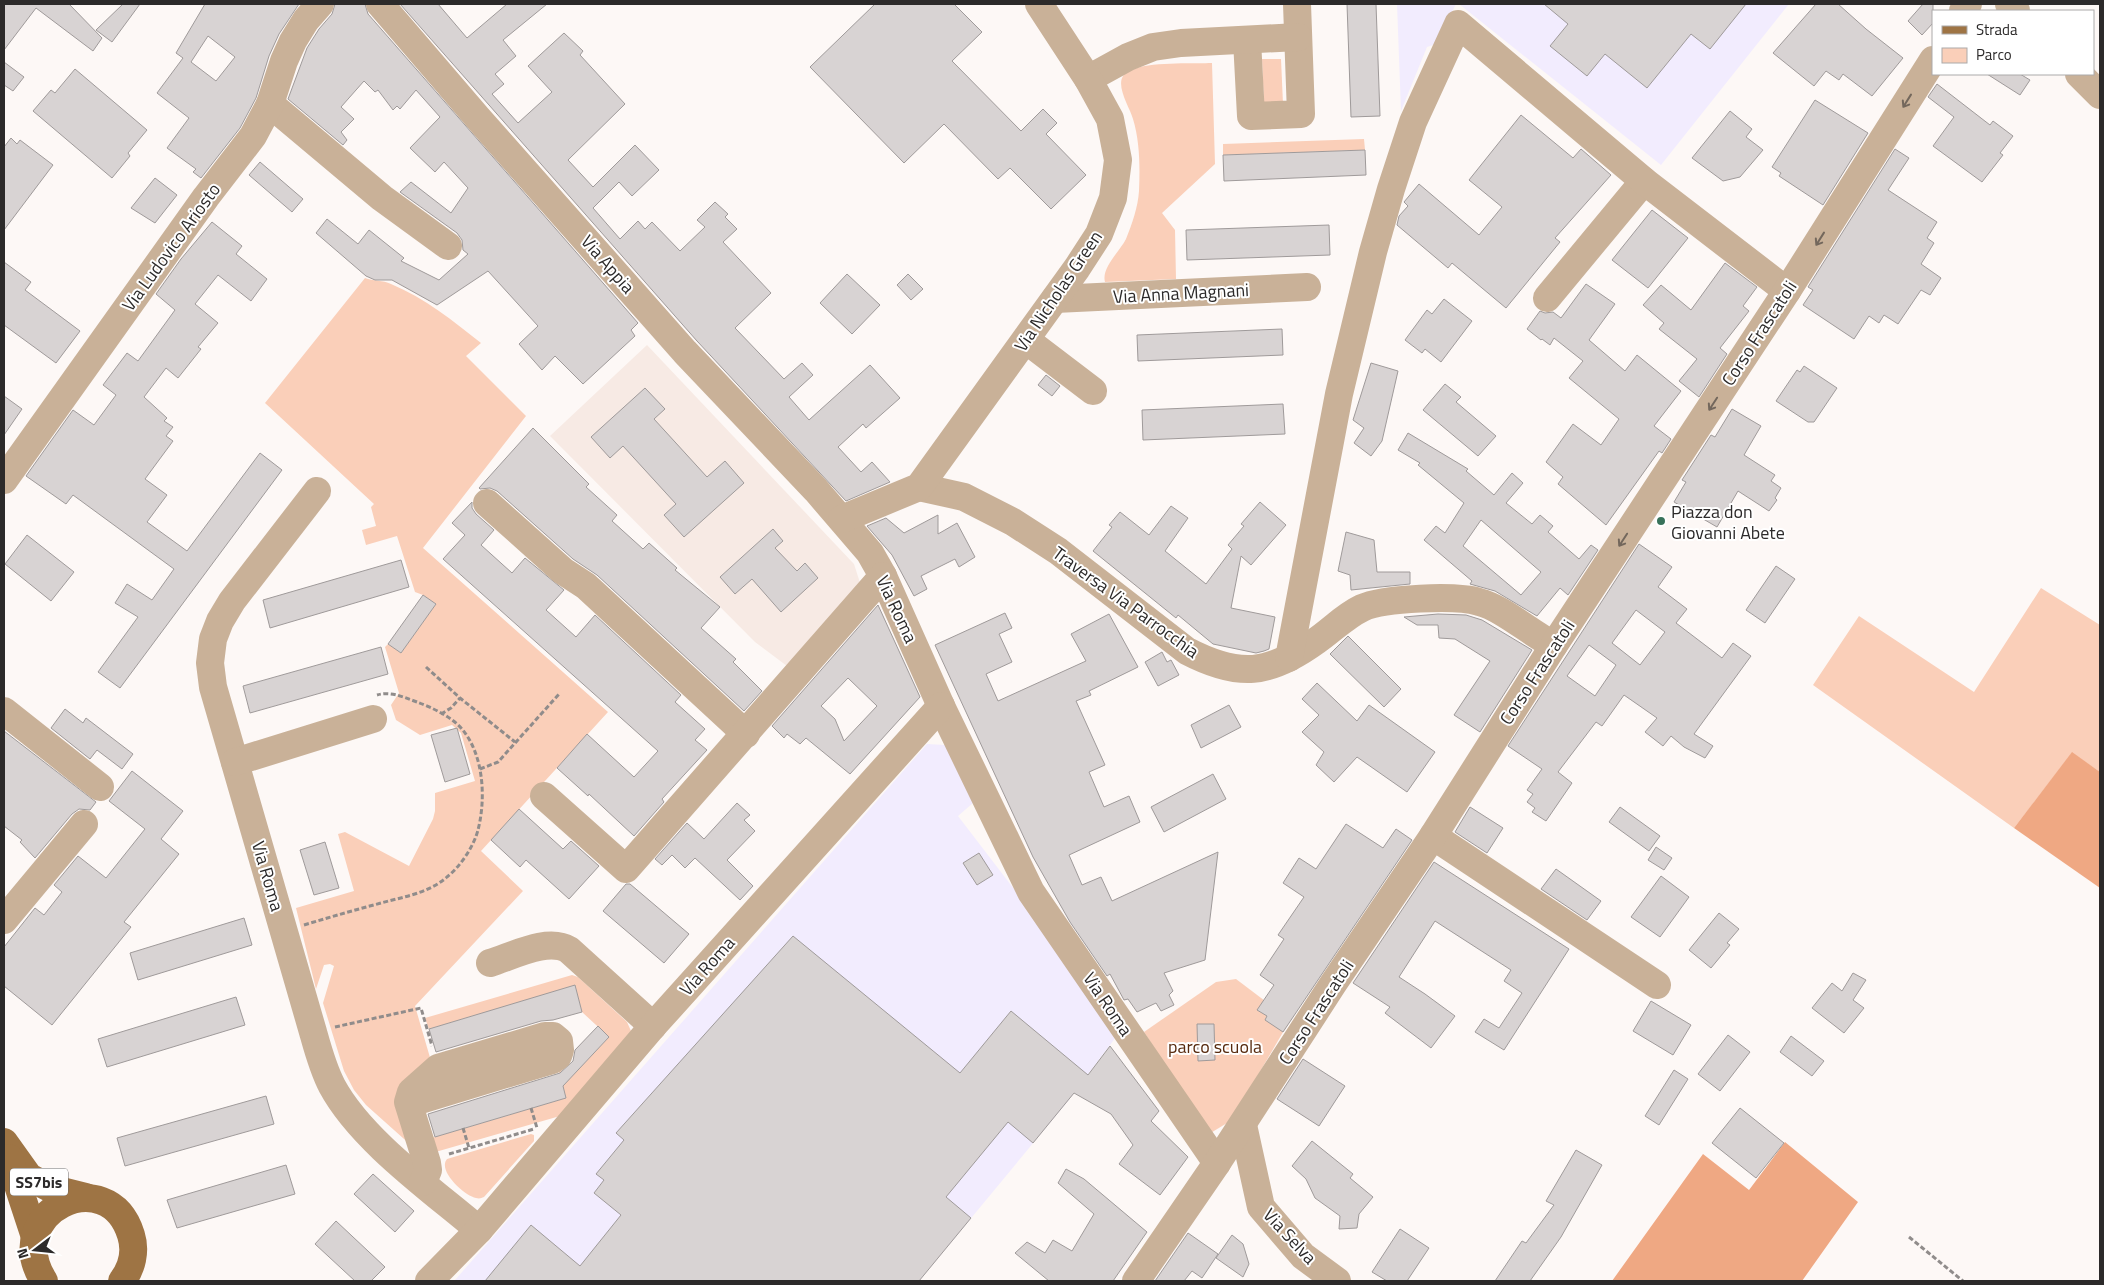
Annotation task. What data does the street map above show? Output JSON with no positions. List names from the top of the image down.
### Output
{
  "streets": {
    "main road": ["SS7bis"],
    "street": [
      "Via Ludovico Ariosto",
      "Via Appia",
      "Via Nicholas Green",
      "Via Anna Magnani",
      "Corso Frascatoli",
      "Traversa Via Parrocchia",
      "Via Roma",
      "Via Selva"
    ]
  },
  "crossings": [
    ["Via Appia", "Via Roma"],
    ["Via Nicholas Green", "Via Anna Magnani"],
    ["Via Nicholas Green", "Traversa Via Parrocchia"],
    ["Corso Frascatoli", "Traversa Via Parrocchia"],
    ["Corso Frascatoli", "Via Roma"],
    ["Corso Frascatoli", "Via Selva"]
  ],
  "one_way": ["Corso Frascatoli"],
  "parks": ["parco scuola"],
  "places": ["Piazza don Giovanni Abete"],
  "legend": ["Strada", "Parco"],
  "north": "left"
}
